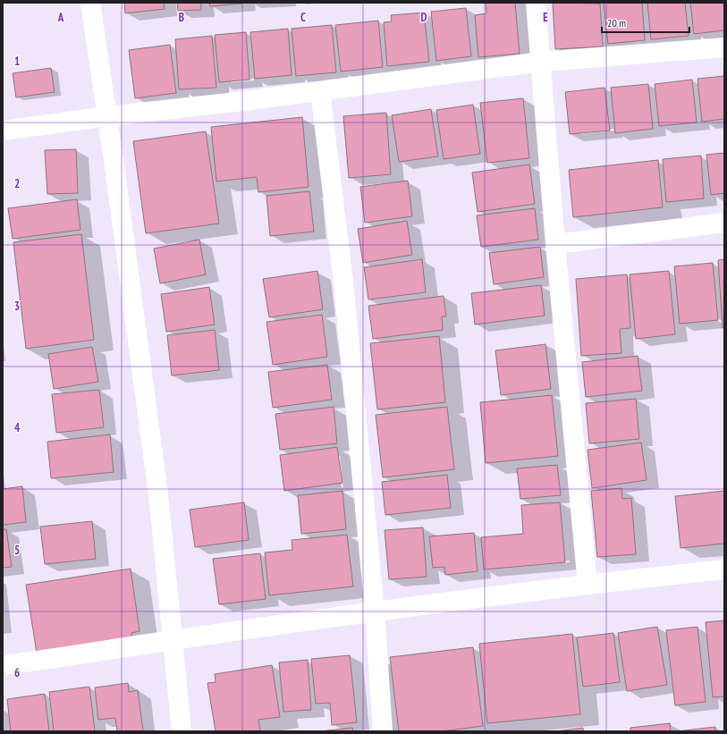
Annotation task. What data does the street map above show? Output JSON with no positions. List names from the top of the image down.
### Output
{
  "scale_bar": "20 m",
  "grid": {
    "columns": [
      "A",
      "B",
      "C",
      "D",
      "E"
    ],
    "rows": [
      "1",
      "2",
      "3",
      "4",
      "5",
      "6"
    ]
  }
}
